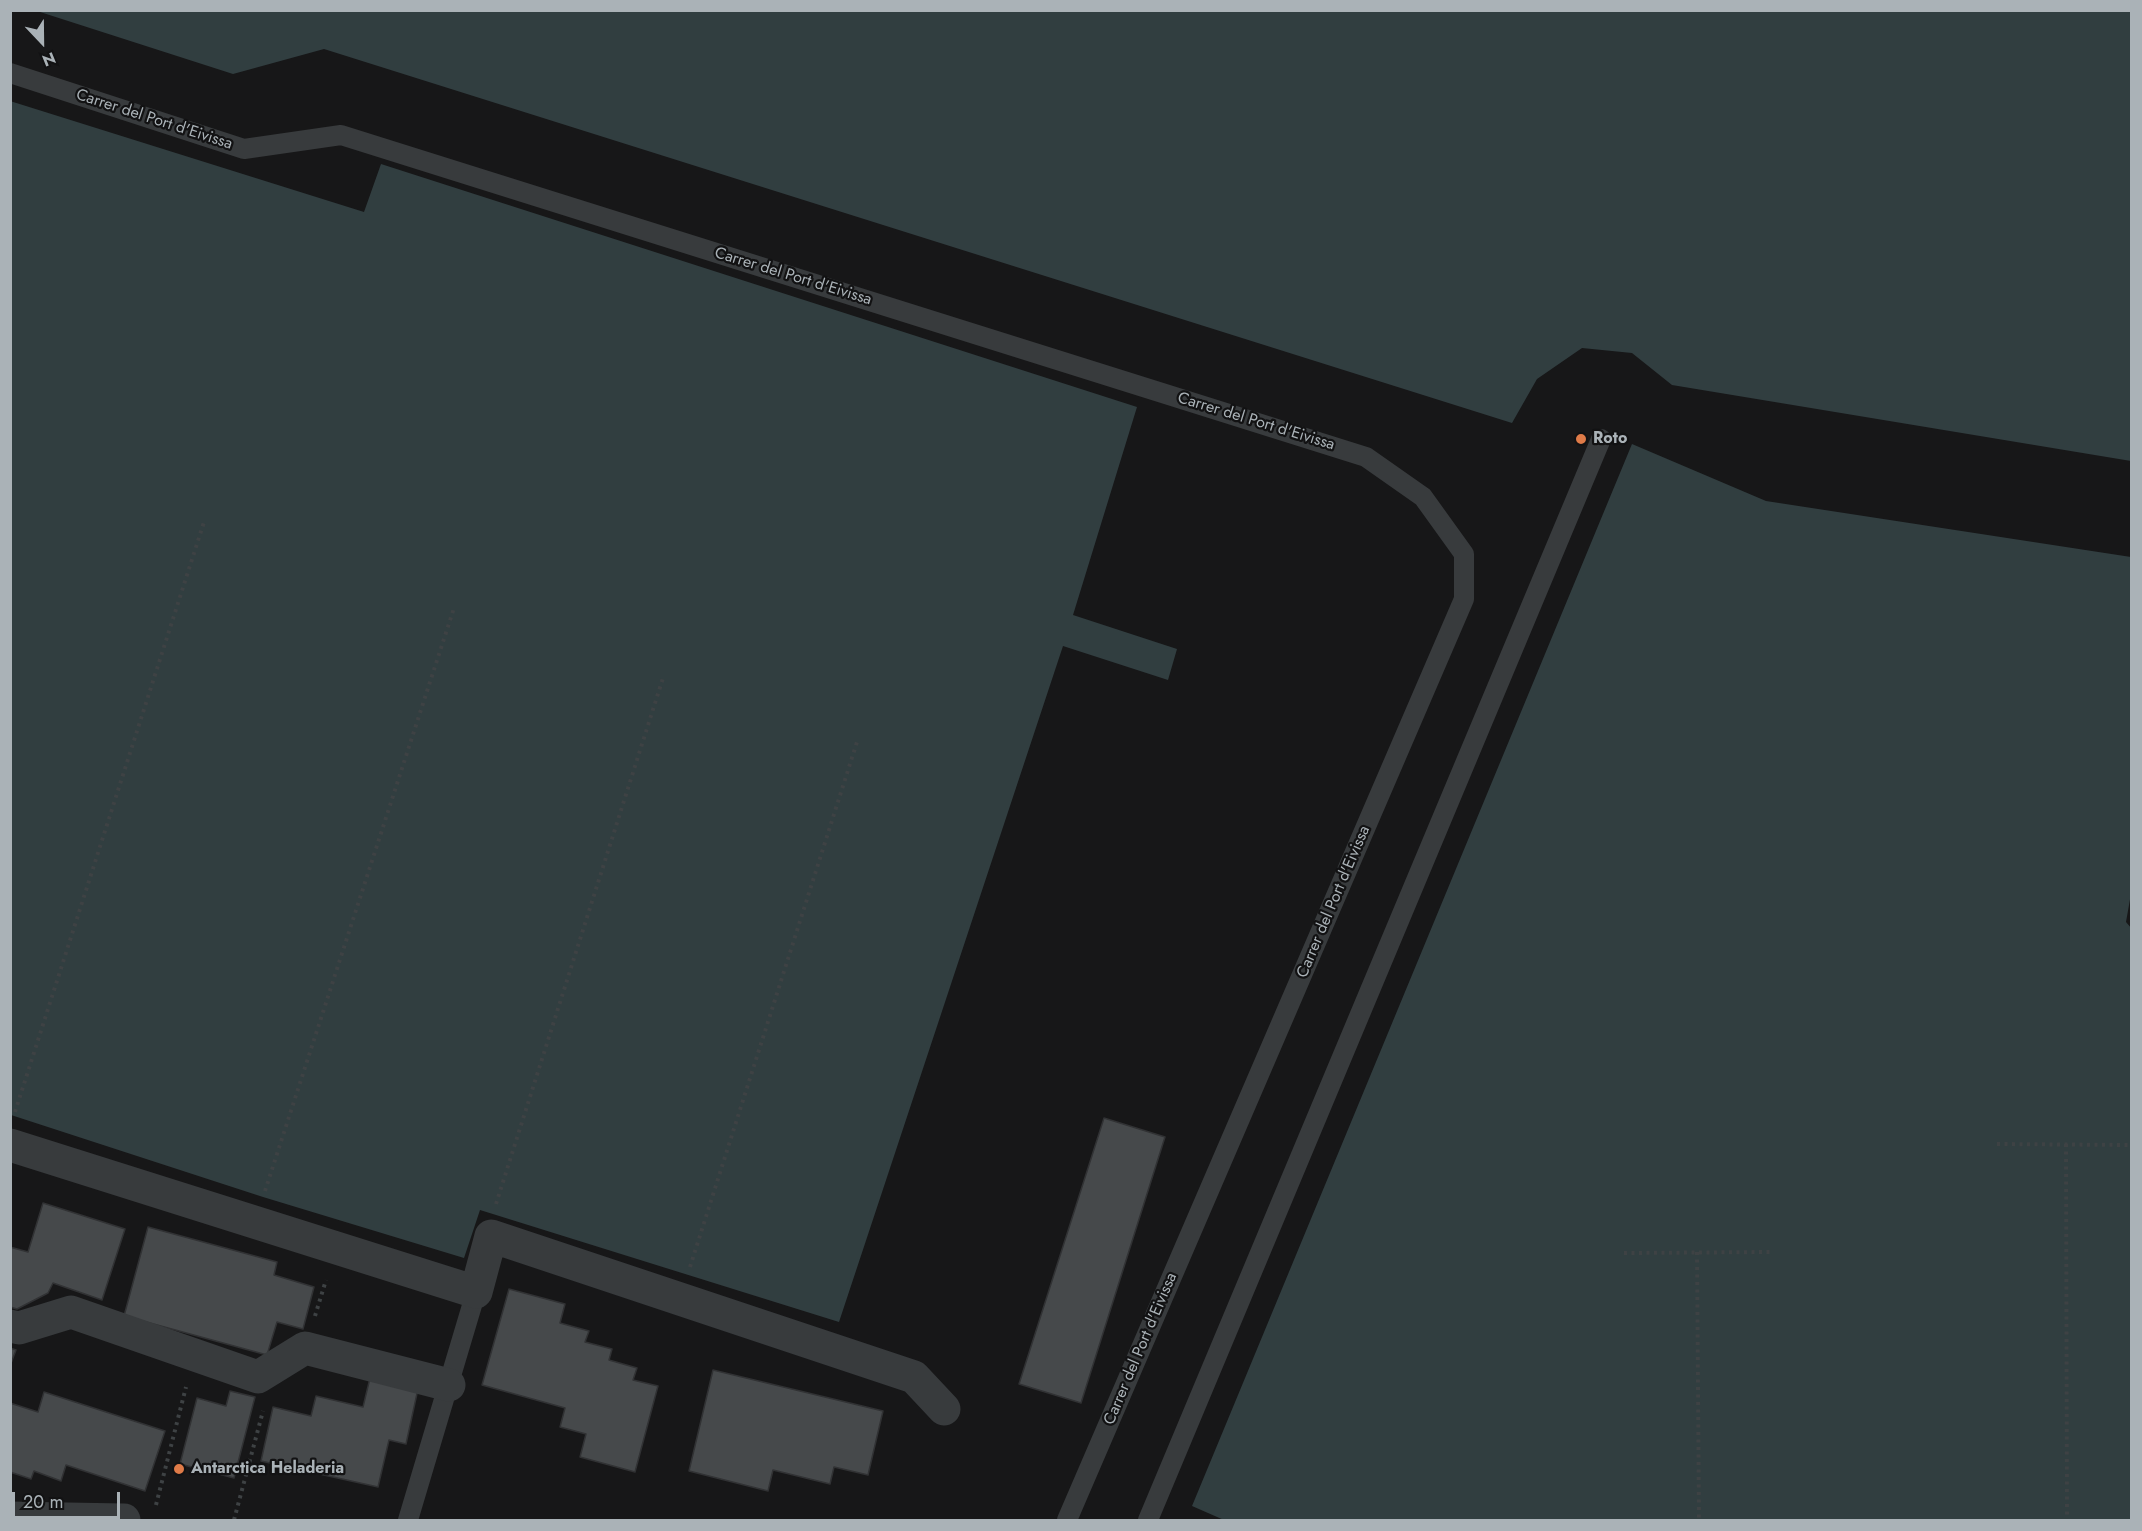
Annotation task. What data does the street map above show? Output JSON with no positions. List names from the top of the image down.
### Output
{
  "streets": {
    "lane": ["Carrer del Port d'Eivissa"]
  },
  "places": ["Roto", "Antarctica Heladeria"],
  "scale_bar": "20 m",
  "north": "bottom"
}
